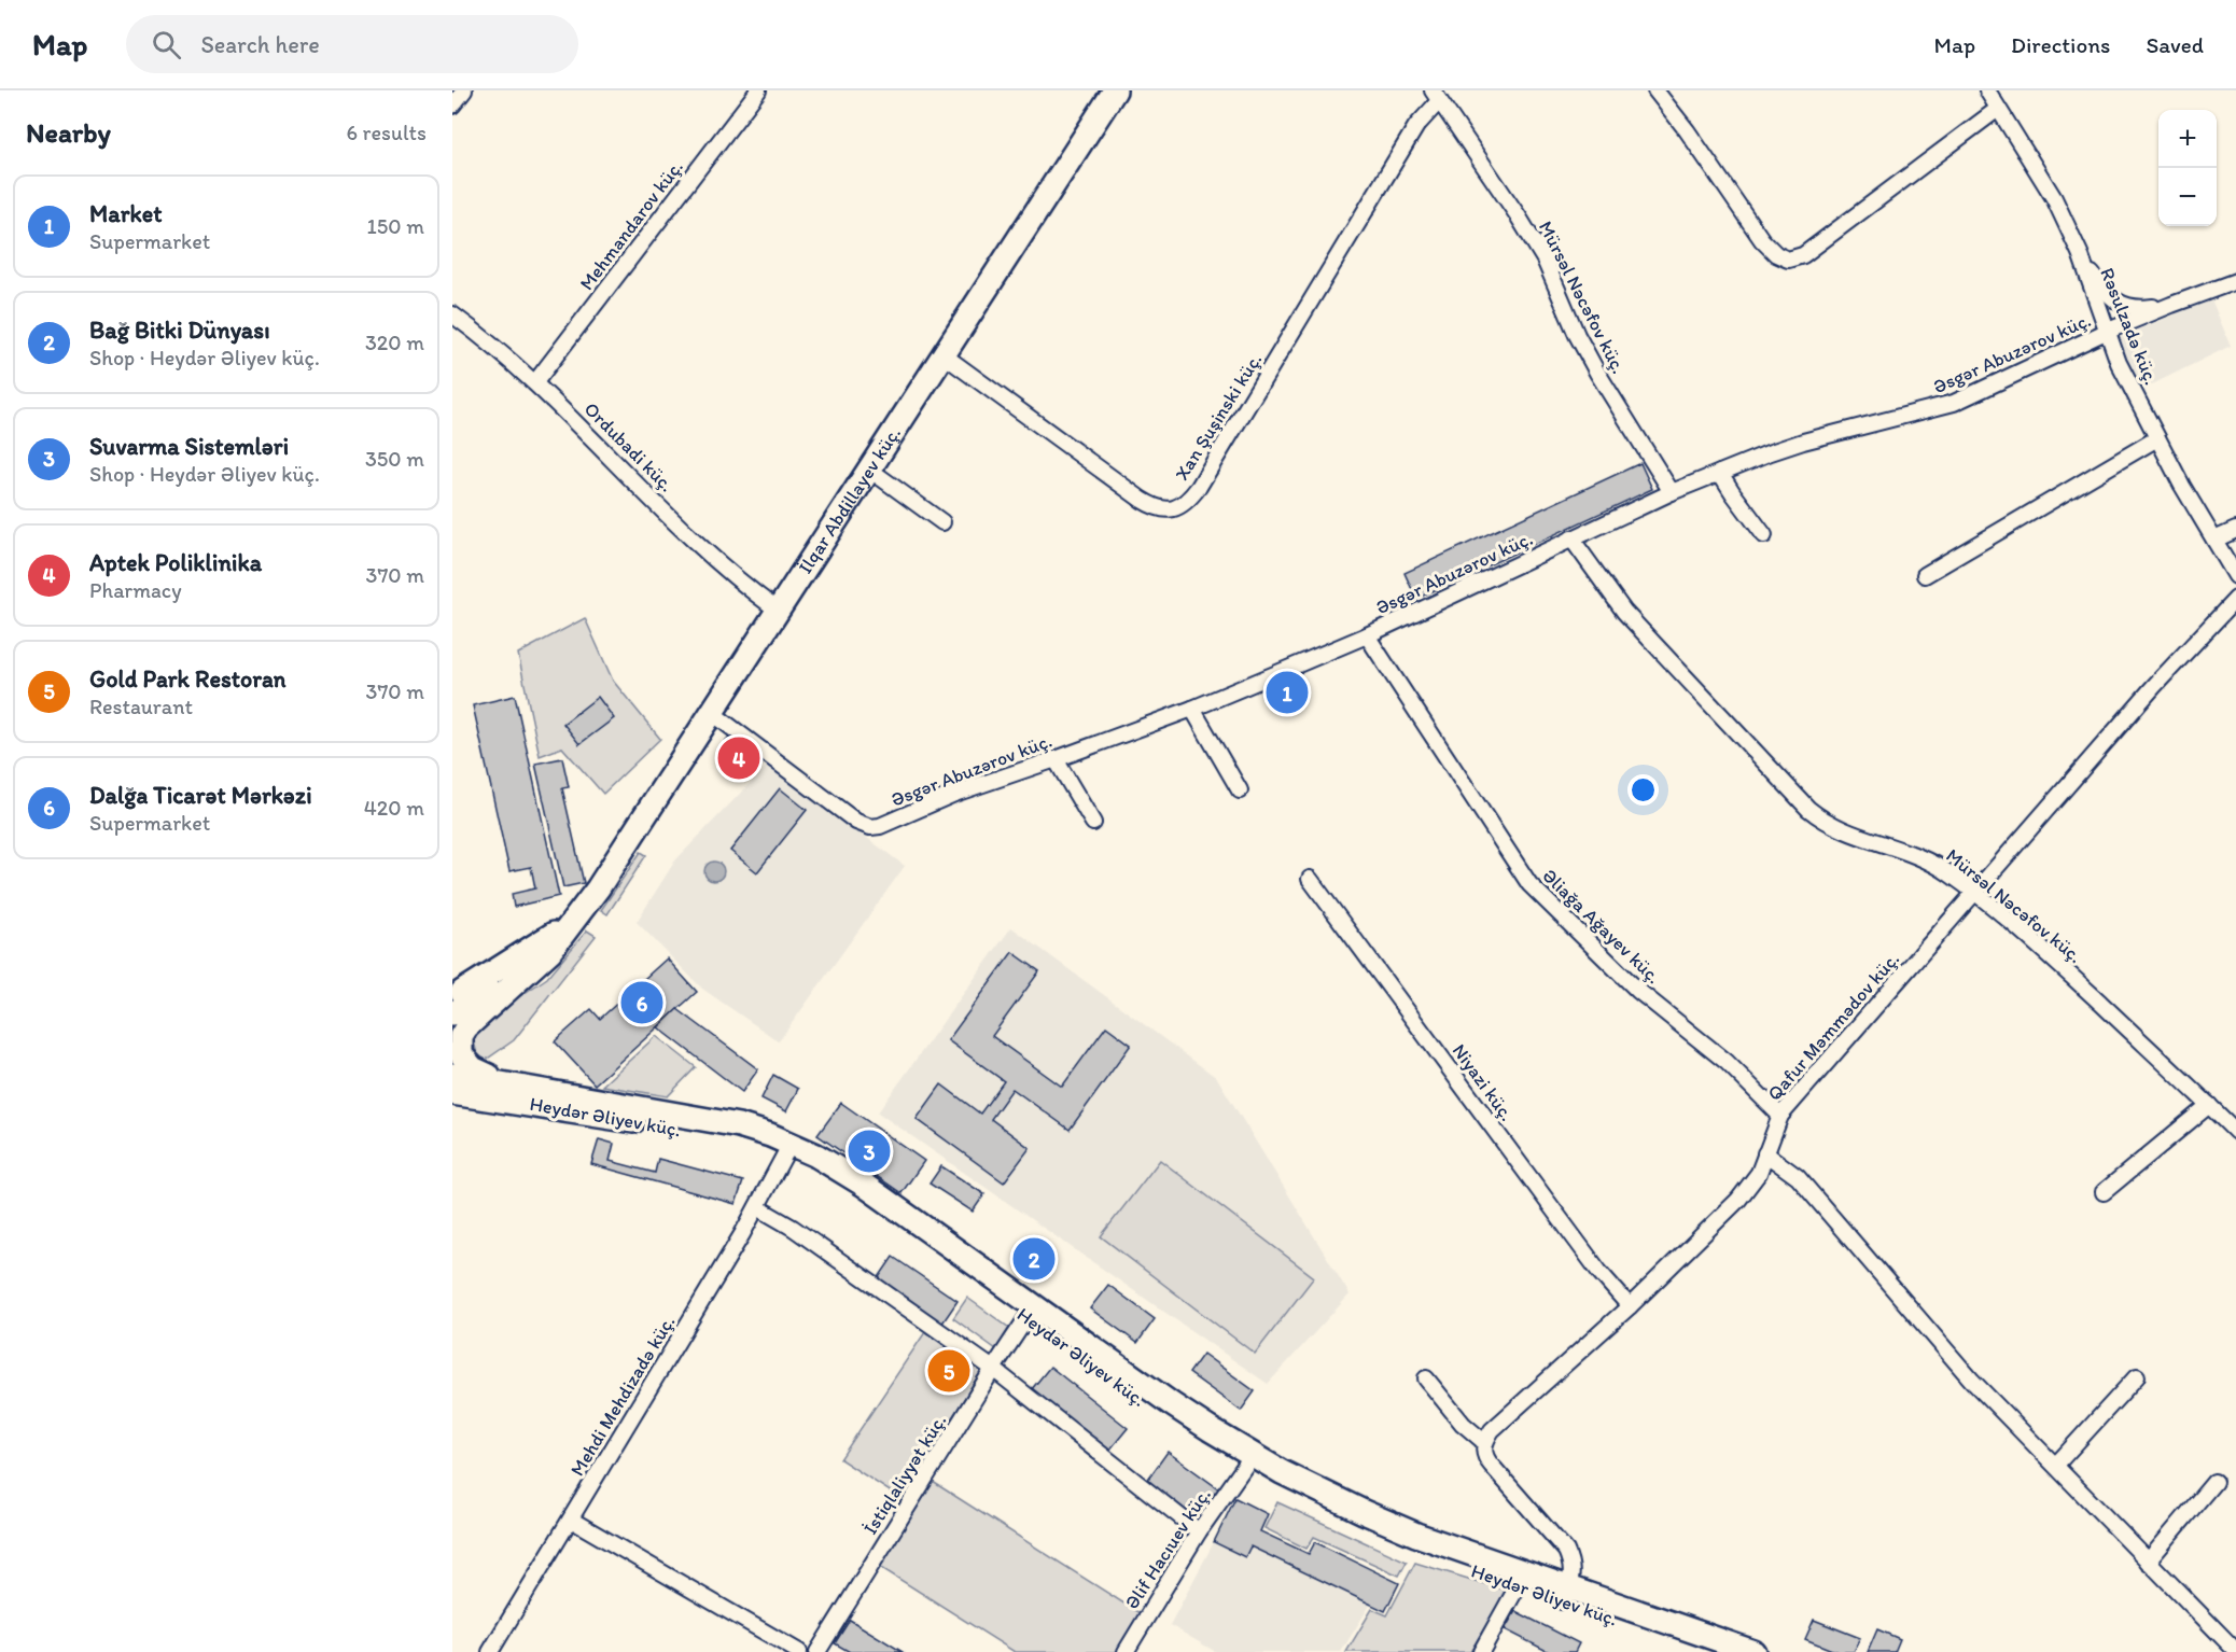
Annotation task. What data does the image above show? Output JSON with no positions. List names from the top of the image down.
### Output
{
  "streets": {
    "main road": ["İlqar Abdillayev küç.", "Heydər Əliyev küç."],
    "street": [
      "Mehmandarov küç.",
      "Mürsəl Nəcəfov küç.",
      "Rəsulzadə küç.",
      "Əsgər Abuzərov küç.",
      "Xan Şuşinski küç.",
      "Ordubadi küç.",
      "Əliağa Ağayev küç.",
      "Qafur Məmmədov küç.",
      "Niyazi küç.",
      "Mehdi Mehdizadə küç.",
      "İstiqlaliyyət küç.",
      "Əlif Hacıuev küç."
    ]
  },
  "crossings": [
    ["Mehmandarov küç.", "Ordubadi küç."],
    ["Mürsəl Nəcəfov küç.", "Əsgər Abuzərov küç."],
    ["Mürsəl Nəcəfov küç.", "Xan Şuşinski küç."],
    ["Mürsəl Nəcəfov küç.", "Qafur Məmmədov küç."],
    ["Rəsulzadə küç.", "Əsgər Abuzərov küç."],
    ["Əsgər Abuzərov küç.", "İlqar Abdillayev küç."],
    ["Əsgər Abuzərov küç.", "Əliağa Ağayev küç."],
    ["Xan Şuşinski küç.", "İlqar Abdillayev küç."],
    ["Ordubadi küç.", "İlqar Abdillayev küç."],
    ["Əliağa Ağayev küç.", "Qafur Məmmədov küç."],
    ["Qafur Məmmədov küç.", "Niyazi küç."],
    ["Heydər Əliyev küç.", "Mehdi Mehdizadə küç."],
    ["Heydər Əliyev küç.", "İstiqlaliyyət küç."],
    ["Heydər Əliyev küç.", "Əlif Hacıuev küç."]
  ],
  "page": {
    "header": "Map",
    "search": "Search here",
    "nav": ["Map", "Directions", "Saved"],
    "heading": ["Nearby", "6 results"],
    "map_buttons": ["+", "−"],
    "list": [
      {
        "mark": "1",
        "name": "Market",
        "note": "Supermarket",
        "value": "150 m"
      },
      {
        "mark": "2",
        "name": "Bağ Bitki Dünyası",
        "note": "Shop · Heydər Əliyev küç.",
        "value": "320 m"
      },
      {
        "mark": "3",
        "name": "Suvarma Sistemləri",
        "note": "Shop · Heydər Əliyev küç.",
        "value": "350 m"
      },
      {
        "mark": "4",
        "name": "Aptek Poliklinika",
        "note": "Pharmacy",
        "value": "370 m"
      },
      {
        "mark": "5",
        "name": "Gold Park Restoran",
        "note": "Restaurant",
        "value": "370 m"
      },
      {
        "mark": "6",
        "name": "Dalğa Ticarət Mərkəzi",
        "note": "Supermarket",
        "value": "420 m"
      }
    ],
    "pins": [
      "1",
      "4",
      "6",
      "3",
      "2",
      "5"
    ]
  }
}
